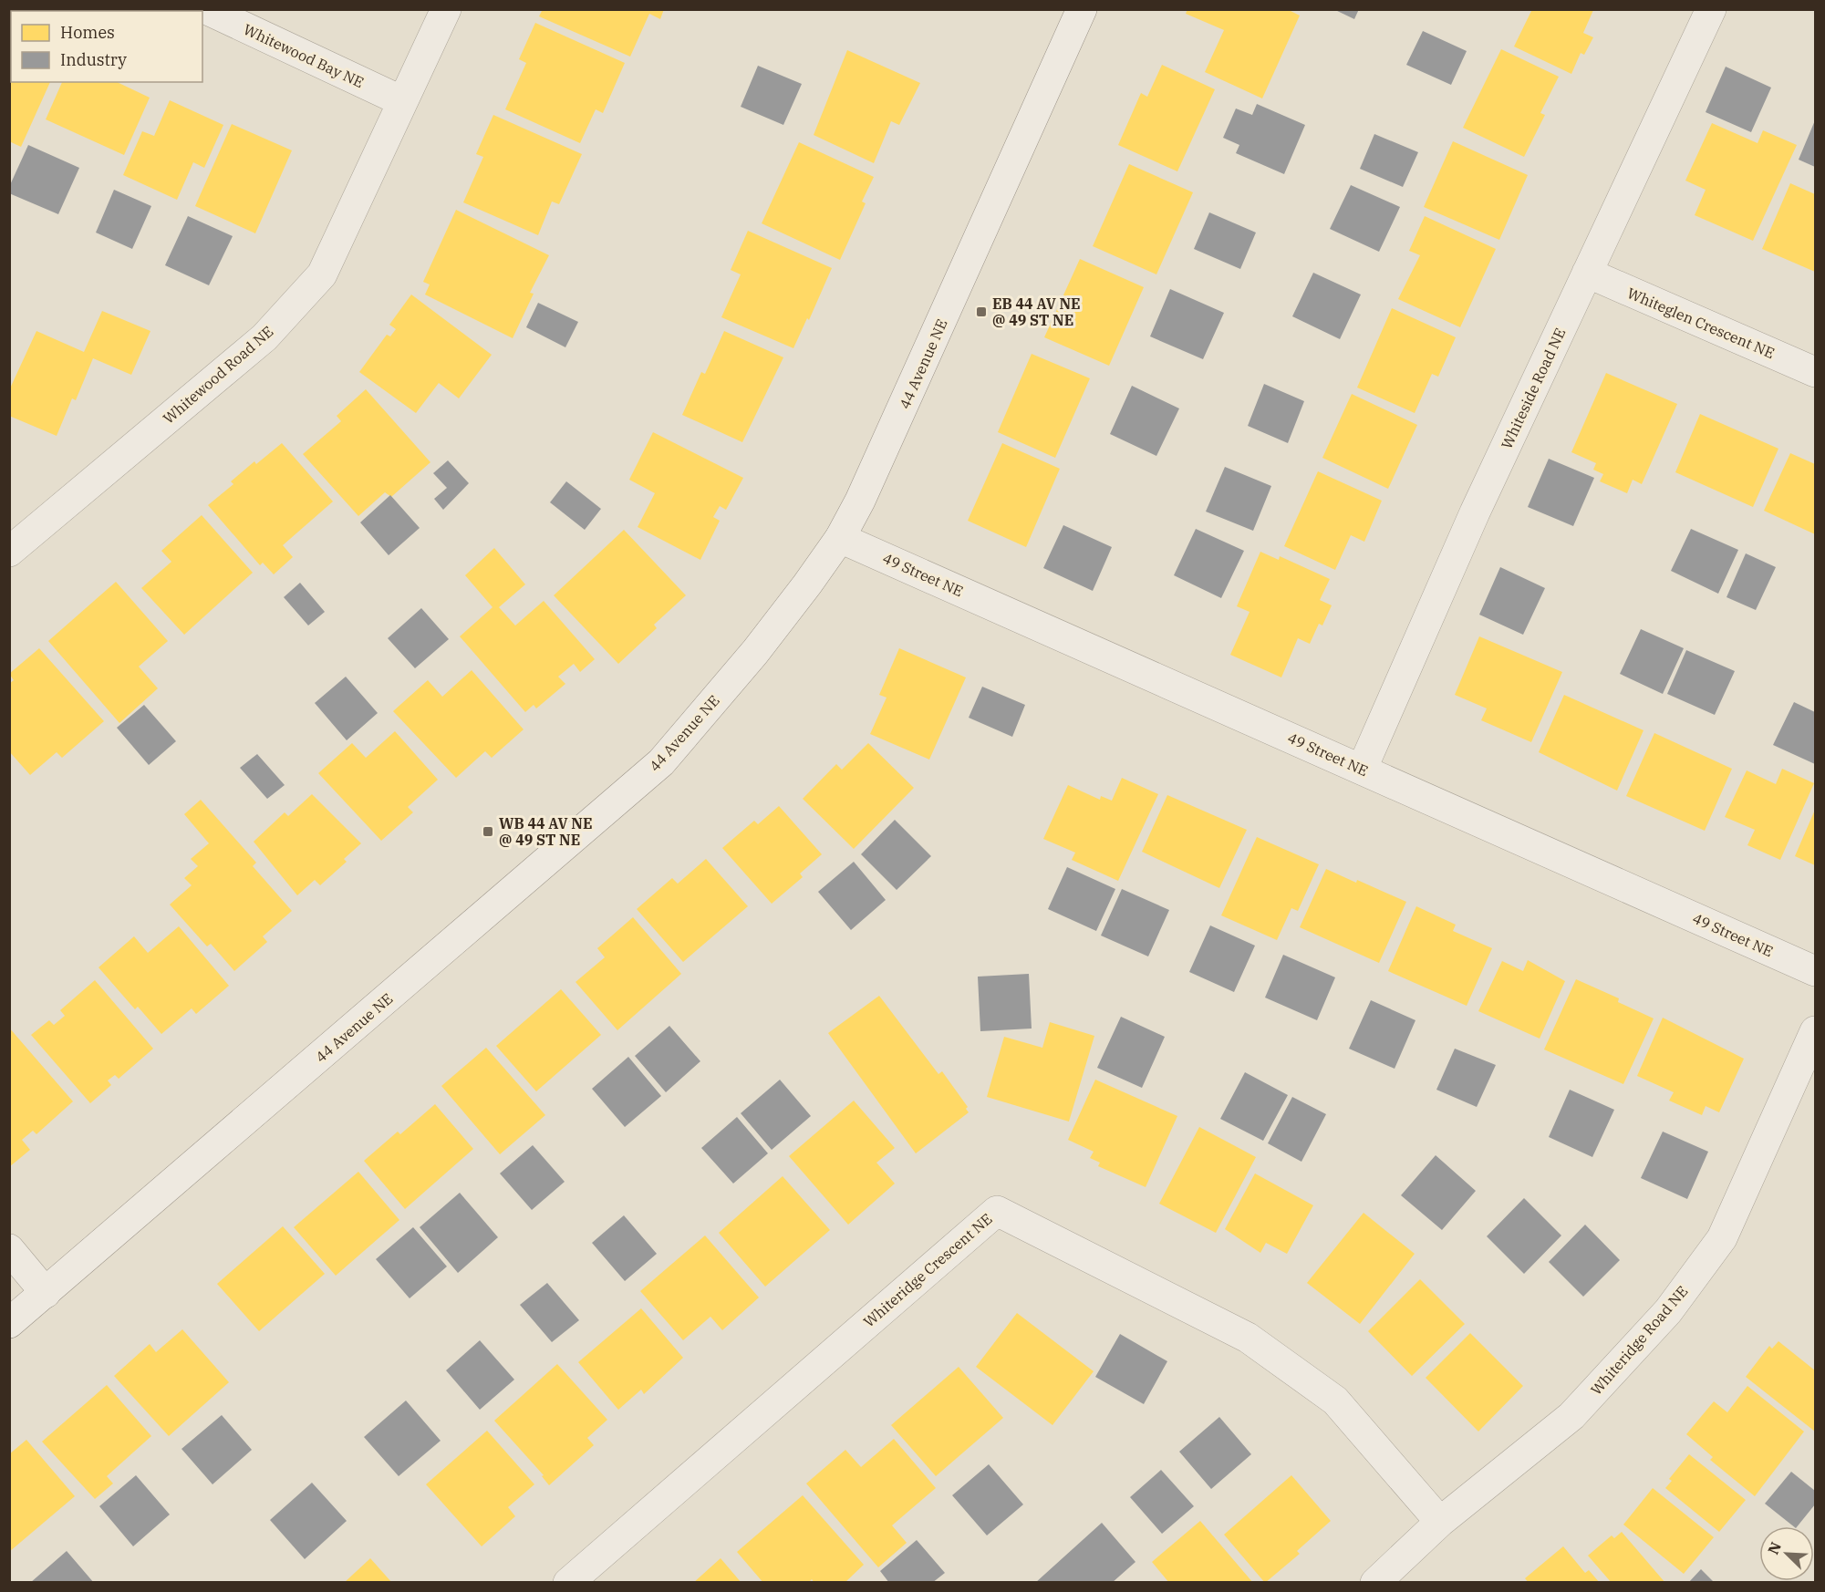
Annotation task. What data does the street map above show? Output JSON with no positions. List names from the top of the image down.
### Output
{
  "streets": {
    "street": [
      "Whitewood Bay NE",
      "Whiteglen Crescent NE",
      "44 Avenue NE",
      "Whitewood Road NE",
      "Whiteside Road NE",
      "49 Street NE",
      "Whiteridge Crescent NE",
      "Whiteridge Road NE"
    ]
  },
  "crossings": [
    ["Whitewood Bay NE", "Whitewood Road NE"],
    ["Whiteglen Crescent NE", "Whiteside Road NE"],
    ["44 Avenue NE", "49 Street NE"],
    ["Whiteside Road NE", "49 Street NE"],
    ["Whiteridge Crescent NE", "Whiteridge Road NE"]
  ],
  "places": {
    "transit": ["EB 44 AV NE @ 49 ST NE", "WB 44 AV NE @ 49 ST NE"]
  },
  "legend": ["Homes", "Industry"],
  "north": "top left"
}
